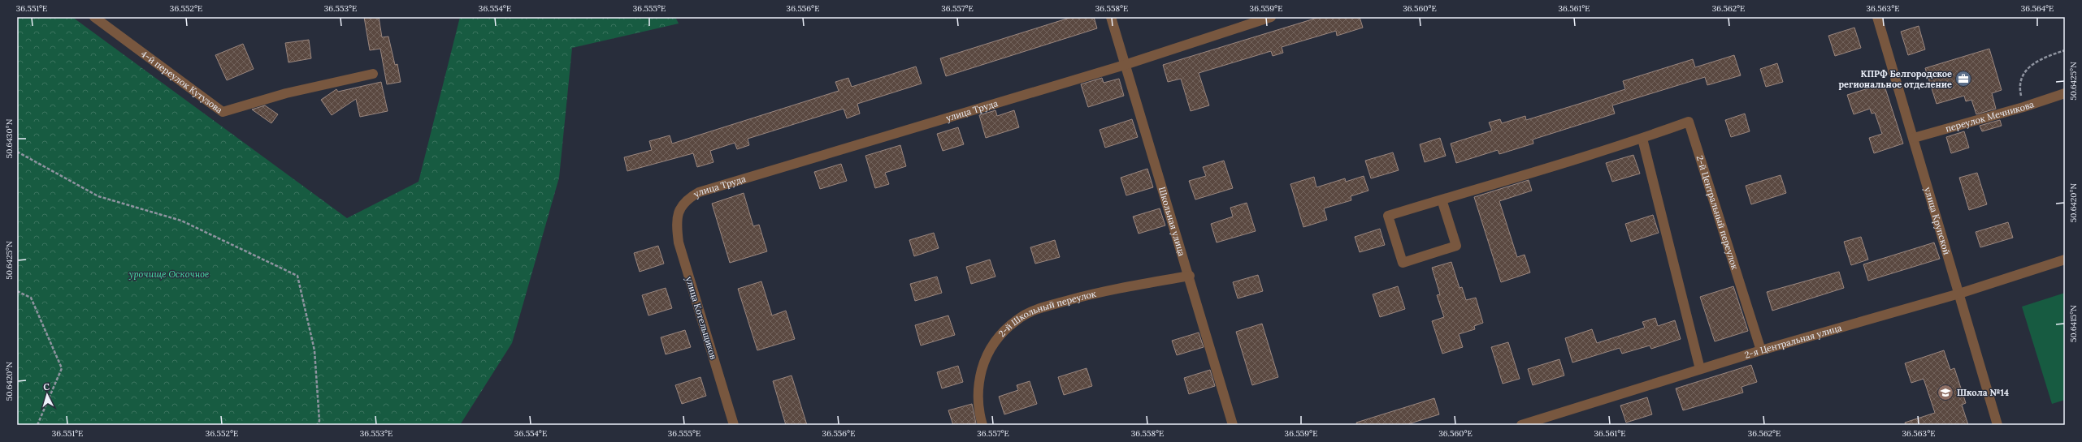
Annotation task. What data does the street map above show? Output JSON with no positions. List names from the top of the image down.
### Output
{
  "streets": {
    "street": [
      "4-й переулок Кутузова",
      "улица Труда",
      "переулок Мечникова",
      "2-й Центральный переулок",
      "Школьная улица",
      "улица Крупской",
      "2-й Школьный переулок",
      "улица Котельщиков",
      "2-я Центральная улица"
    ]
  },
  "crossings": [
    ["улица Труда", "Школьная улица"],
    ["улица Труда", "улица Котельщиков"],
    ["переулок Мечникова", "улица Крупской"],
    ["2-й Центральный переулок", "2-я Центральная улица"],
    ["Школьная улица", "2-й Школьный переулок"],
    ["улица Крупской", "2-я Центральная улица"]
  ],
  "parks": ["урочище Оскочное"],
  "places": {
    "office": ["КПРФ Белгородское региональное отделение"],
    "school or university": ["Школа №14"]
  },
  "north": "top",
  "coordinates": [
    "36.551°E",
    "36.552°E",
    "36.553°E",
    "36.554°E",
    "36.555°E",
    "36.556°E",
    "36.557°E",
    "36.558°E",
    "36.559°E",
    "36.560°E",
    "36.561°E",
    "36.562°E",
    "36.563°E",
    "36.564°E",
    "50.6425°N",
    "50.6430°N",
    "50.6420°N",
    "50.6415°N"
  ]
}
